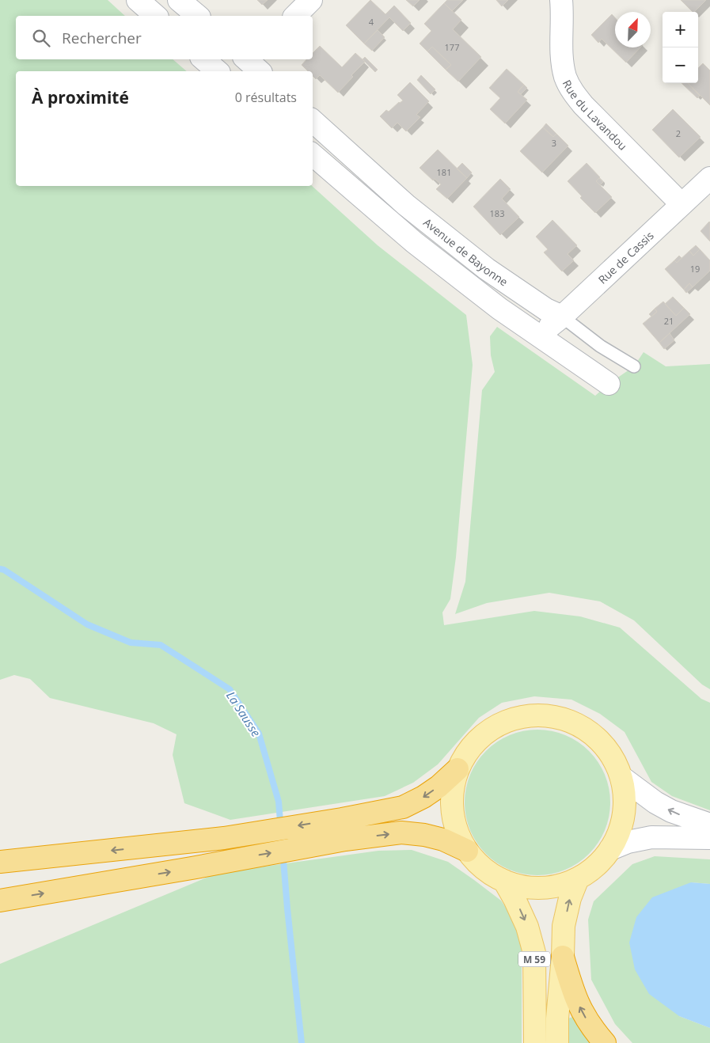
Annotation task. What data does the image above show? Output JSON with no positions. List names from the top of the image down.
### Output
{
  "streets": {
    "main road": ["M 59"],
    "street": ["Rue du Lavandou", "Avenue de Bayonne", "Rue de Cassis"]
  },
  "crossings": [
    ["Rue du Lavandou", "Rue de Cassis"],
    ["Avenue de Bayonne", "Rue de Cassis"]
  ],
  "water": ["La Sausse"],
  "house_numbers": [
    "4",
    "177",
    "2",
    "3",
    "181",
    "183",
    "19",
    "21"
  ],
  "north": "top right",
  "page": {
    "map_buttons": ["+", "−"],
    "search": "Rechercher",
    "heading": ["À proximité", "0 résultats"]
  }
}
